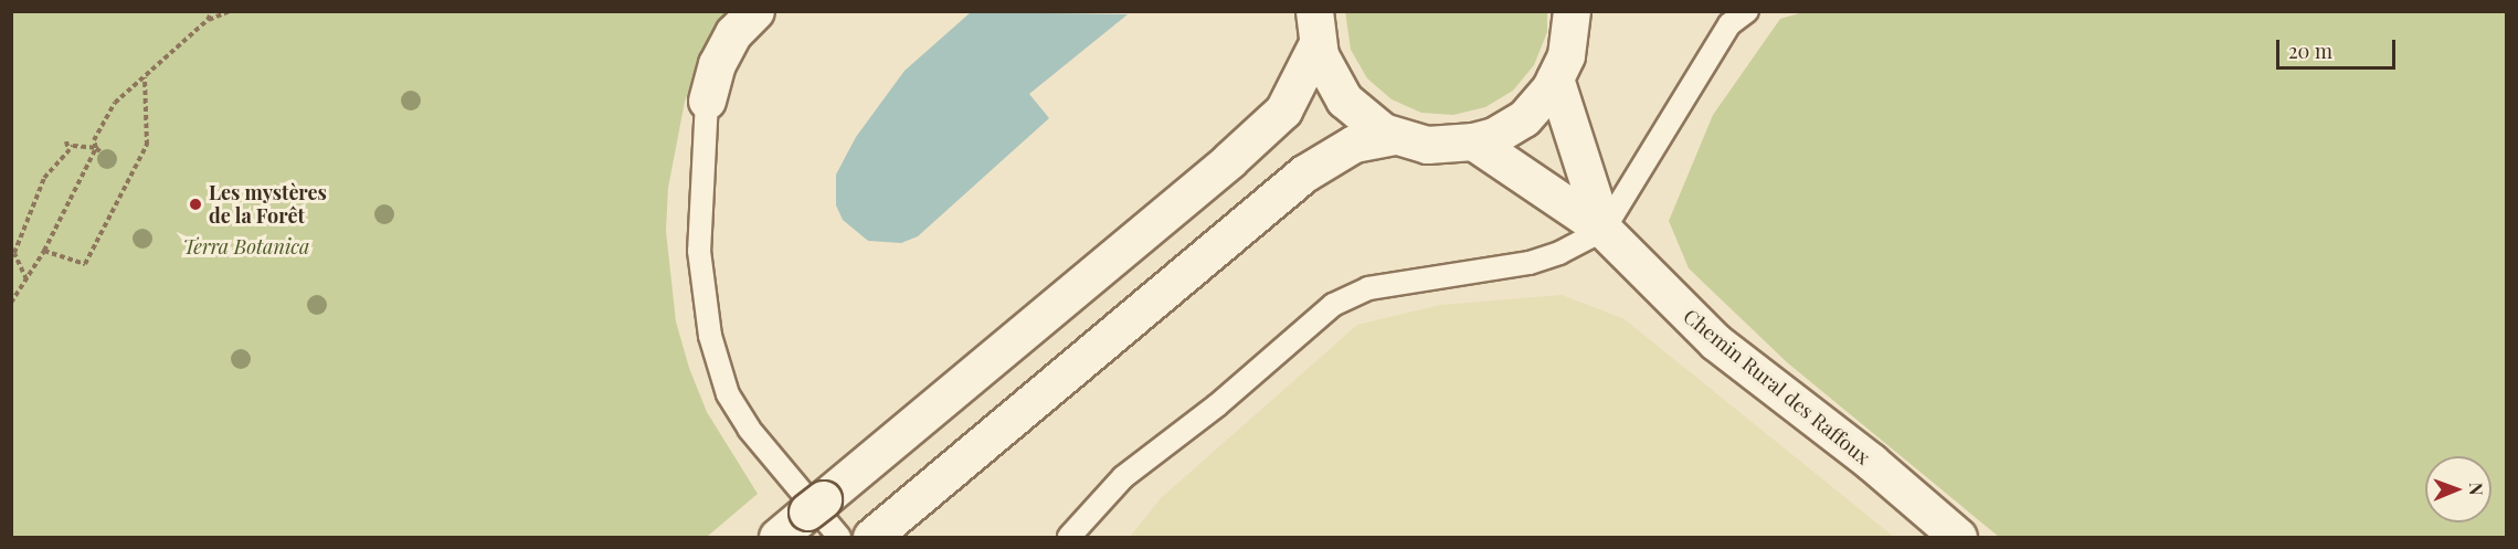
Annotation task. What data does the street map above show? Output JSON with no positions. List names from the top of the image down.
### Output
{
  "streets": {
    "main road": ["Chemin Rural des Raffoux"]
  },
  "parks": ["Terra Botanica"],
  "places": ["Les mystères de la Forêt"],
  "scale_bar": "20 m",
  "north": "right"
}
